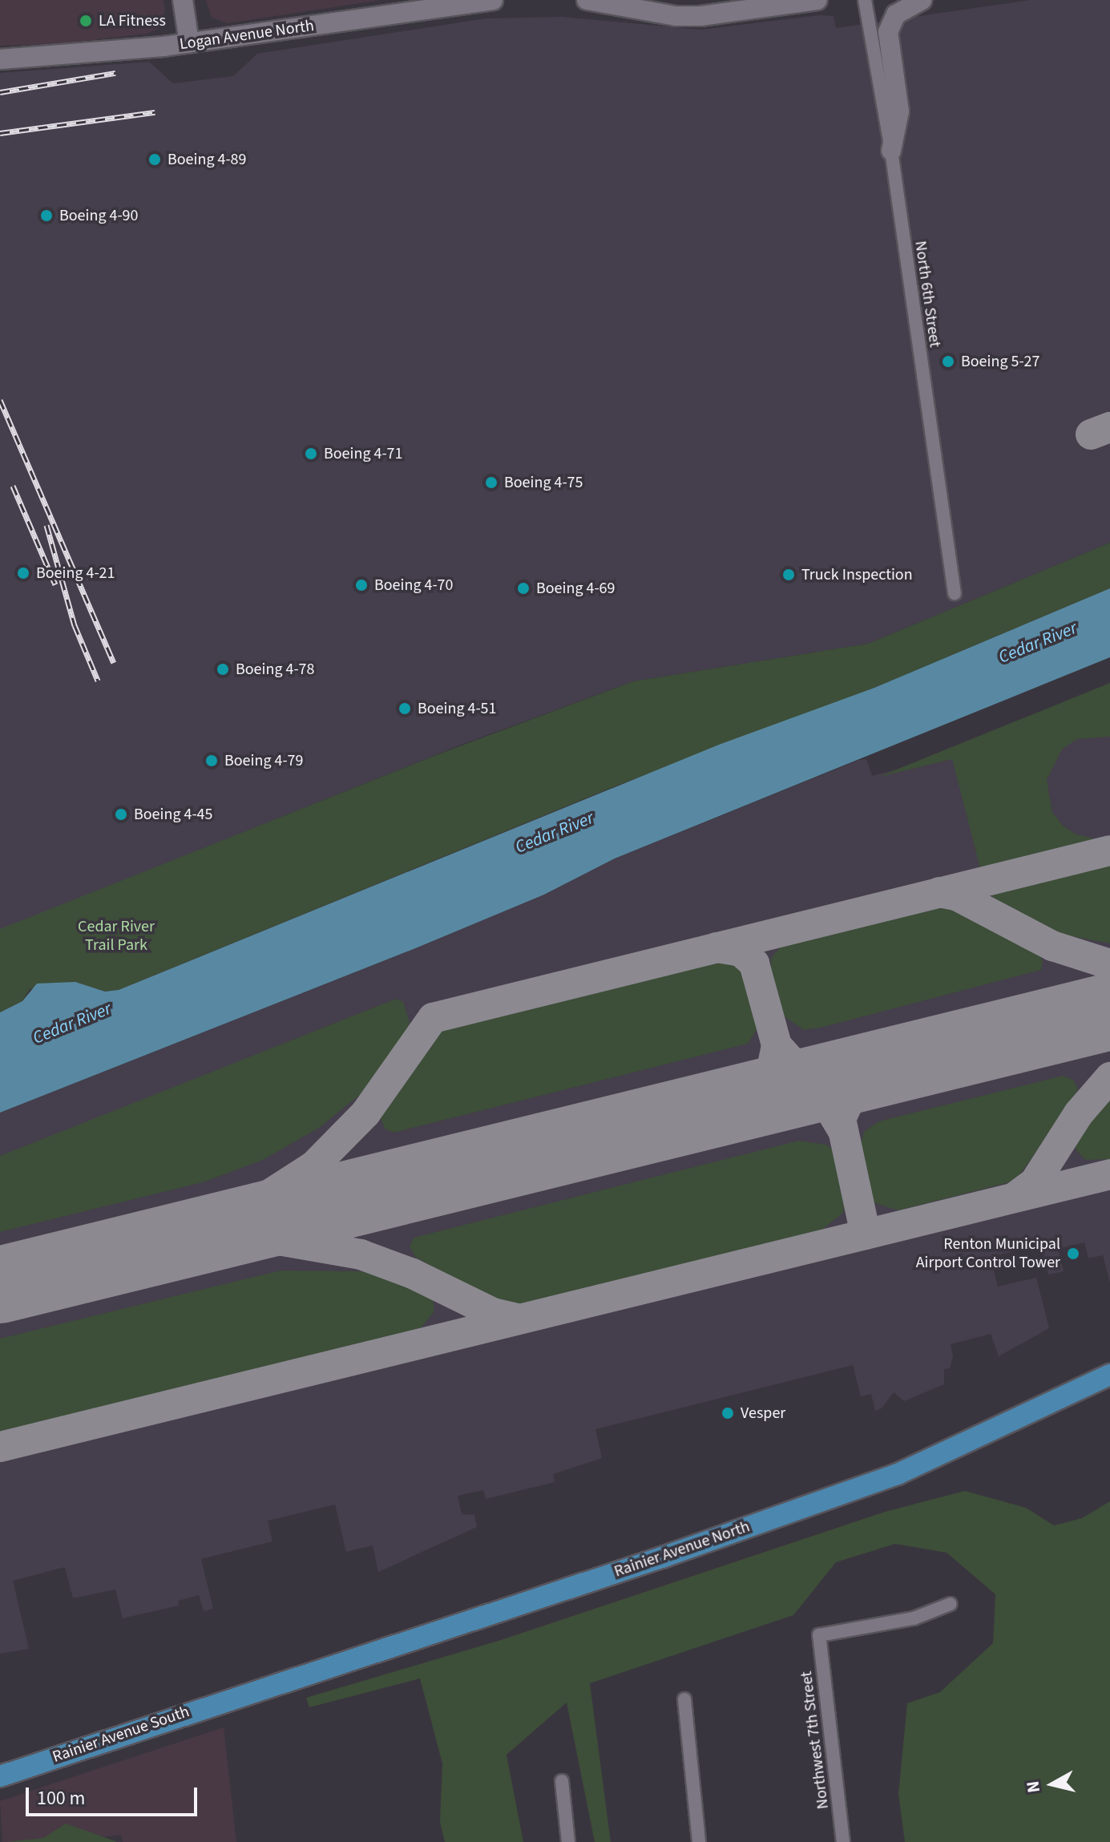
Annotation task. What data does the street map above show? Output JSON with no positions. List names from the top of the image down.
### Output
{
  "streets": {
    "main road": ["Logan Avenue North", "Rainier Avenue North", "Rainier Avenue South"],
    "street": ["North 6th Street", "Northwest 7th Street"]
  },
  "crossings": [
    ["Rainier Avenue North", "Rainier Avenue South"]
  ],
  "water": ["Cedar River"],
  "parks": ["Cedar River Trail Park"],
  "places": [
    "LA Fitness",
    "Boeing 4-89",
    "Boeing 4-90",
    "Boeing 5-27",
    "Boeing 4-71",
    "Boeing 4-75",
    "Boeing 4-21",
    "Truck Inspection",
    "Boeing 4-70",
    "Boeing 4-69",
    "Boeing 4-78",
    "Boeing 4-51",
    "Boeing 4-79",
    "Boeing 4-45",
    "Renton Municipal Airport Control Tower",
    "Vesper"
  ],
  "scale_bar": "100 m",
  "north": "left"
}
